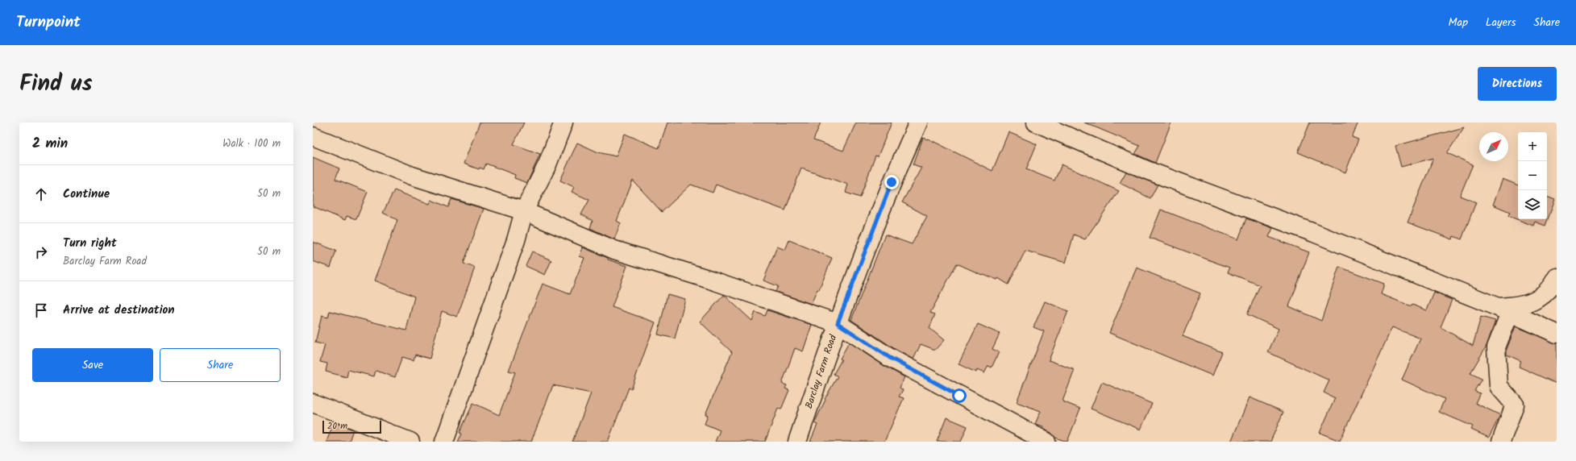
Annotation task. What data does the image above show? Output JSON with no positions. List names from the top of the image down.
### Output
{
  "streets": {
    "street": ["Barclay Farm Road"]
  },
  "scale_bar": "20 m",
  "north": "top right",
  "page": {
    "header": "Turnpoint",
    "nav": ["Map", "Layers", "Share"],
    "title": "Find us",
    "buttons": [
      "Directions",
      ["Save", "Share"]
    ],
    "heading": ["2 min", "Walk · 100 m"],
    "map_buttons": ["+", "−"],
    "list": [
      ["Continue", "50 m"],
      ["Turn right", "Barclay Farm Road", "50 m"],
      "Arrive at destination"
    ],
    "scale": "20 m"
  }
}
